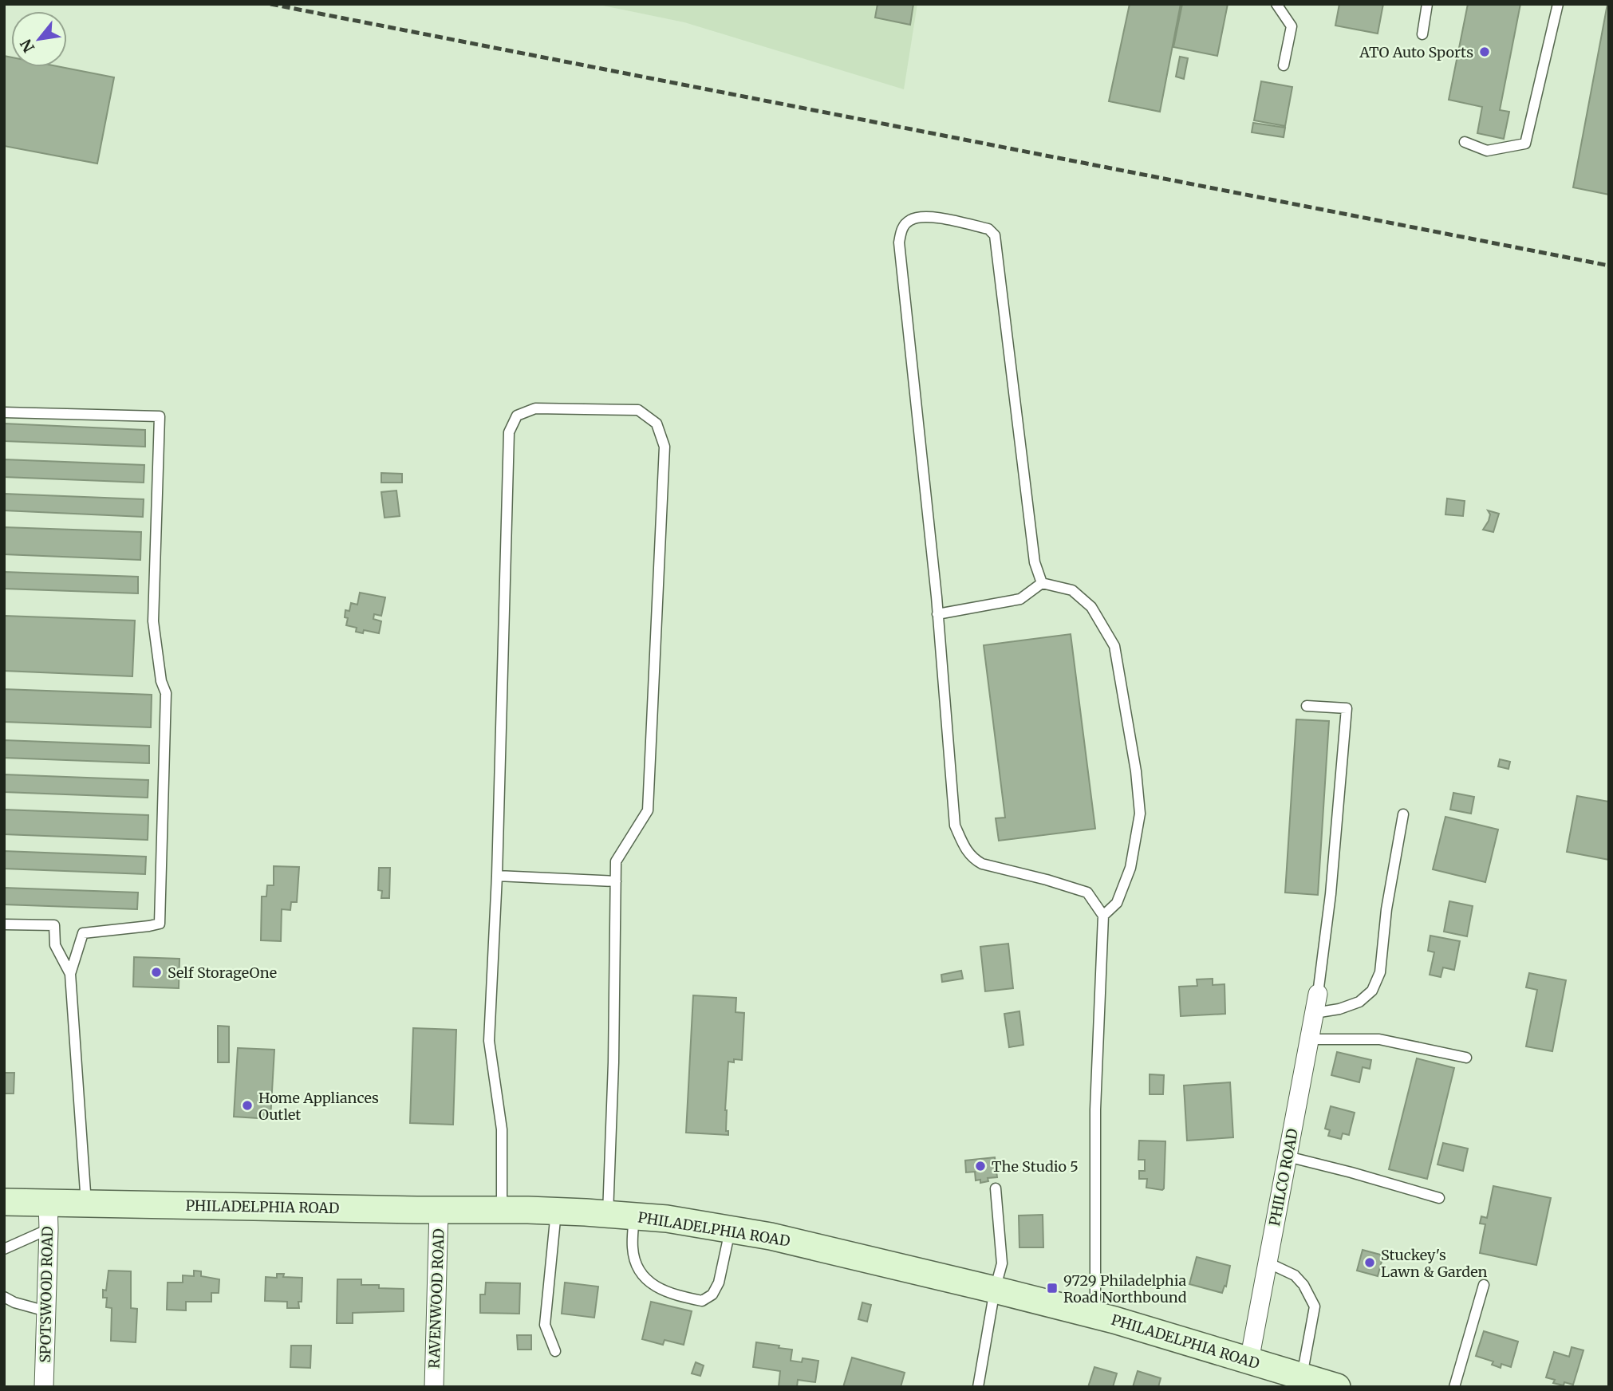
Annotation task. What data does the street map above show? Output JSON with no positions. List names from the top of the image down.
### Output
{
  "streets": {
    "main road": ["PHILADELPHIA ROAD"],
    "street": ["PHILCO ROAD", "SPOTSWOOD ROAD", "RAVENWOOD ROAD"]
  },
  "crossings": [
    ["PHILCO ROAD", "PHILADELPHIA ROAD"],
    ["PHILADELPHIA ROAD", "SPOTSWOOD ROAD"],
    ["PHILADELPHIA ROAD", "RAVENWOOD ROAD"]
  ],
  "places": {
    "other": [
      "ATO Auto Sports",
      "Self StorageOne",
      "Home Appliances Outlet",
      "The Studio 5",
      "Stuckey's Lawn & Garden"
    ],
    "transit": ["9729 Philadelphia Road Northbound"]
  },
  "north": "bottom left"
}
